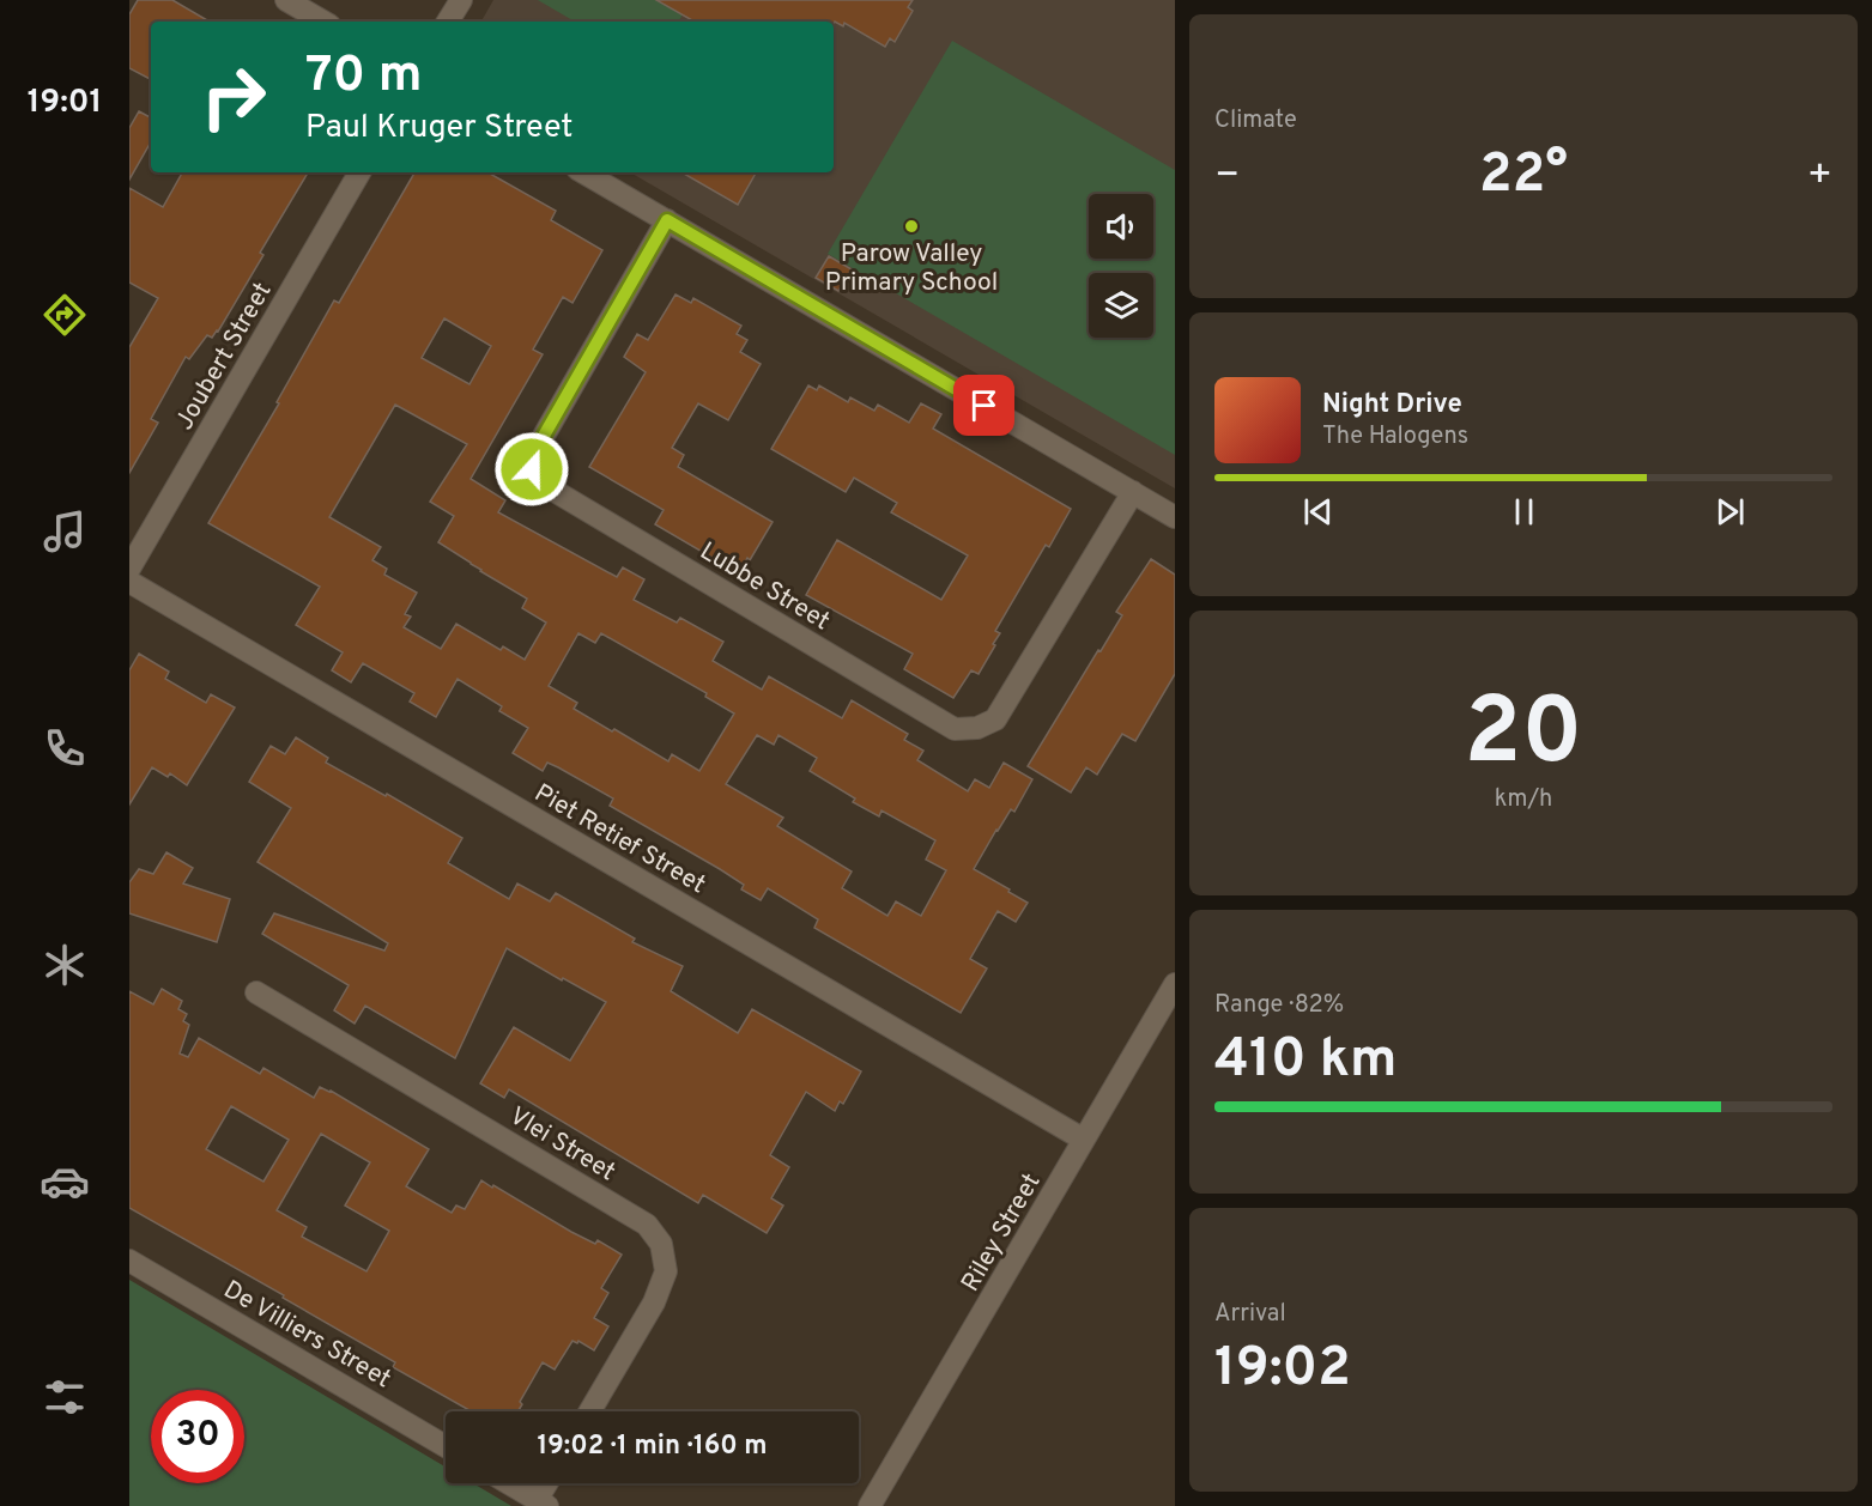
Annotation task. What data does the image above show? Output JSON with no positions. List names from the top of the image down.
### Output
{
  "streets": {
    "street": [
      "Joubert Street",
      "Lubbe Street",
      "Piet Retief Street",
      "Vlei Street",
      "Riley Street",
      "De Villiers Street"
    ]
  },
  "crossings": [
    ["Piet Retief Street", "Riley Street"]
  ],
  "places": ["Parow Valley Primary School"],
  "page": {
    "tabs": "19:01",
    "tile": [
      "Climate",
      ["20", "km/h"],
      ["Range · 82%", "410 km"],
      ["Arrival", "19:02"]
    ],
    "turn": ["70 m", "Paul Kruger Street"],
    "heat": ["−", "22°", "+"],
    "song": ["Night Drive", "The Halogens"],
    "limit": "30",
    "trip": "19:02 · 1 min · 160 m"
  }
}
